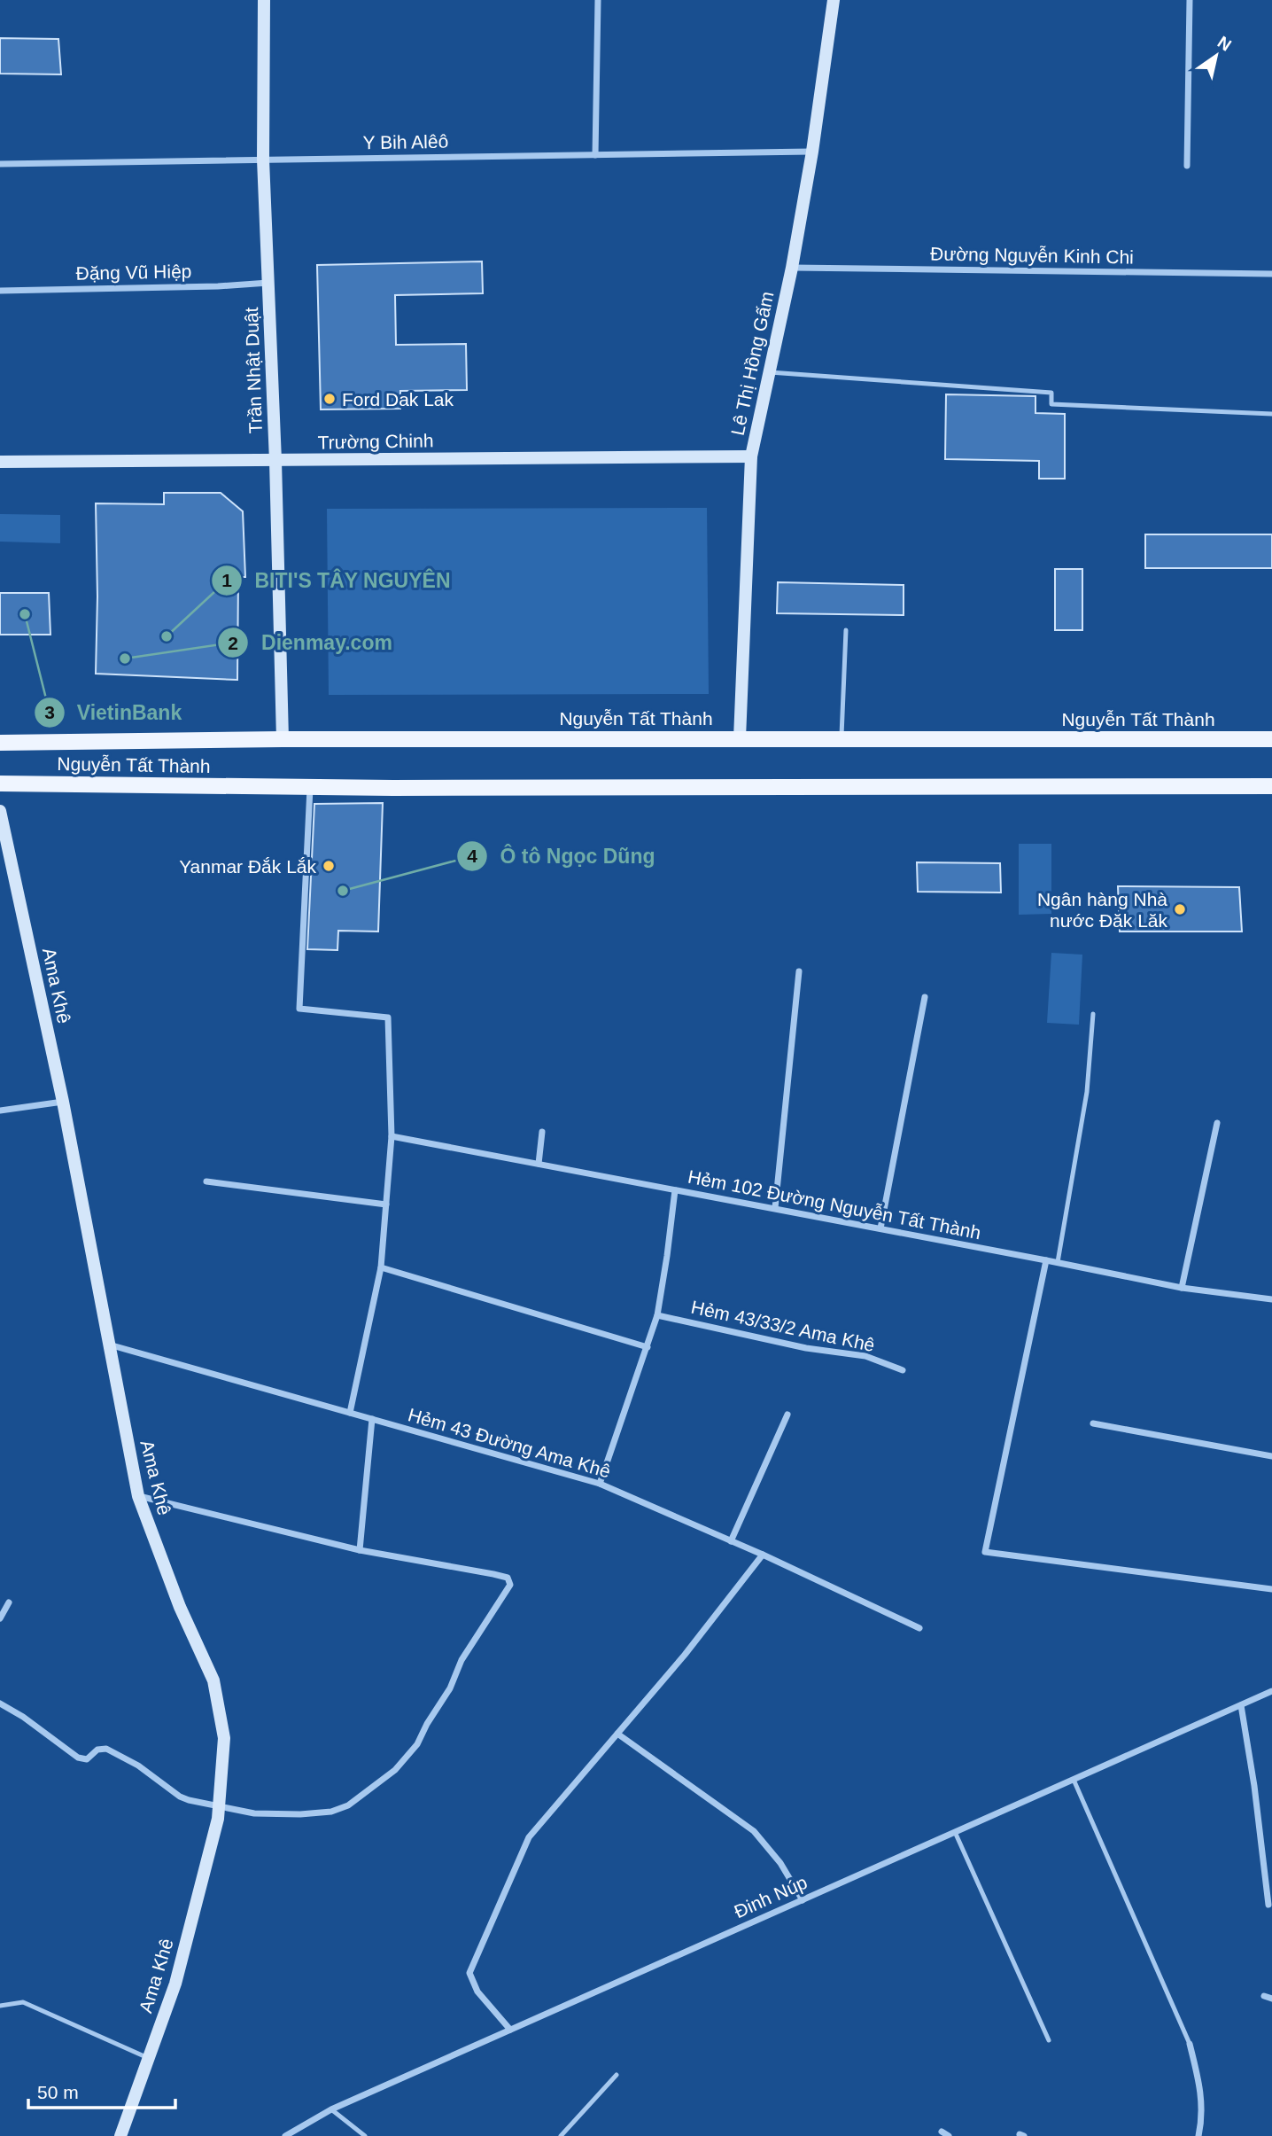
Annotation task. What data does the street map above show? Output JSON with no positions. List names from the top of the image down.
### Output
{
  "streets": {
    "main road": ["Nguyễn Tất Thành"],
    "street": [
      "Y Bih Alêô",
      "Đường Nguyễn Kinh Chi",
      "Đặng Vũ Hiệp",
      "Lê Thị Hồng Gấm",
      "Trần Nhật Duật",
      "Trường Chinh",
      "Ama Khê",
      "Hẻm 102 Đường Nguyễn Tất Thành",
      "Hẻm 43/33/2 Ama Khê",
      "Hẻm 43 Đường Ama Khê",
      "Đinh Núp"
    ]
  },
  "crossings": [
    ["Y Bih Alêô", "Lê Thị Hồng Gấm"],
    ["Y Bih Alêô", "Trần Nhật Duật"],
    ["Đường Nguyễn Kinh Chi", "Lê Thị Hồng Gấm"],
    ["Đặng Vũ Hiệp", "Trần Nhật Duật"],
    ["Lê Thị Hồng Gấm", "Trường Chinh"],
    ["Lê Thị Hồng Gấm", "Nguyễn Tất Thành"],
    ["Trần Nhật Duật", "Trường Chinh"],
    ["Trần Nhật Duật", "Nguyễn Tất Thành"],
    ["Ama Khê", "Hẻm 43 Đường Ama Khê"]
  ],
  "places": [
    "Ford Dak Lak",
    "VietinBank",
    "BITI'S TÂY NGUYÊN",
    "Dienmay.com",
    "Yanmar Đắk Lắk",
    "Ô tô Ngọc Dũng",
    "Ngân hàng Nhà nước Đăk Lăk"
  ],
  "scale_bar": "50 m",
  "north": "top right"
}
